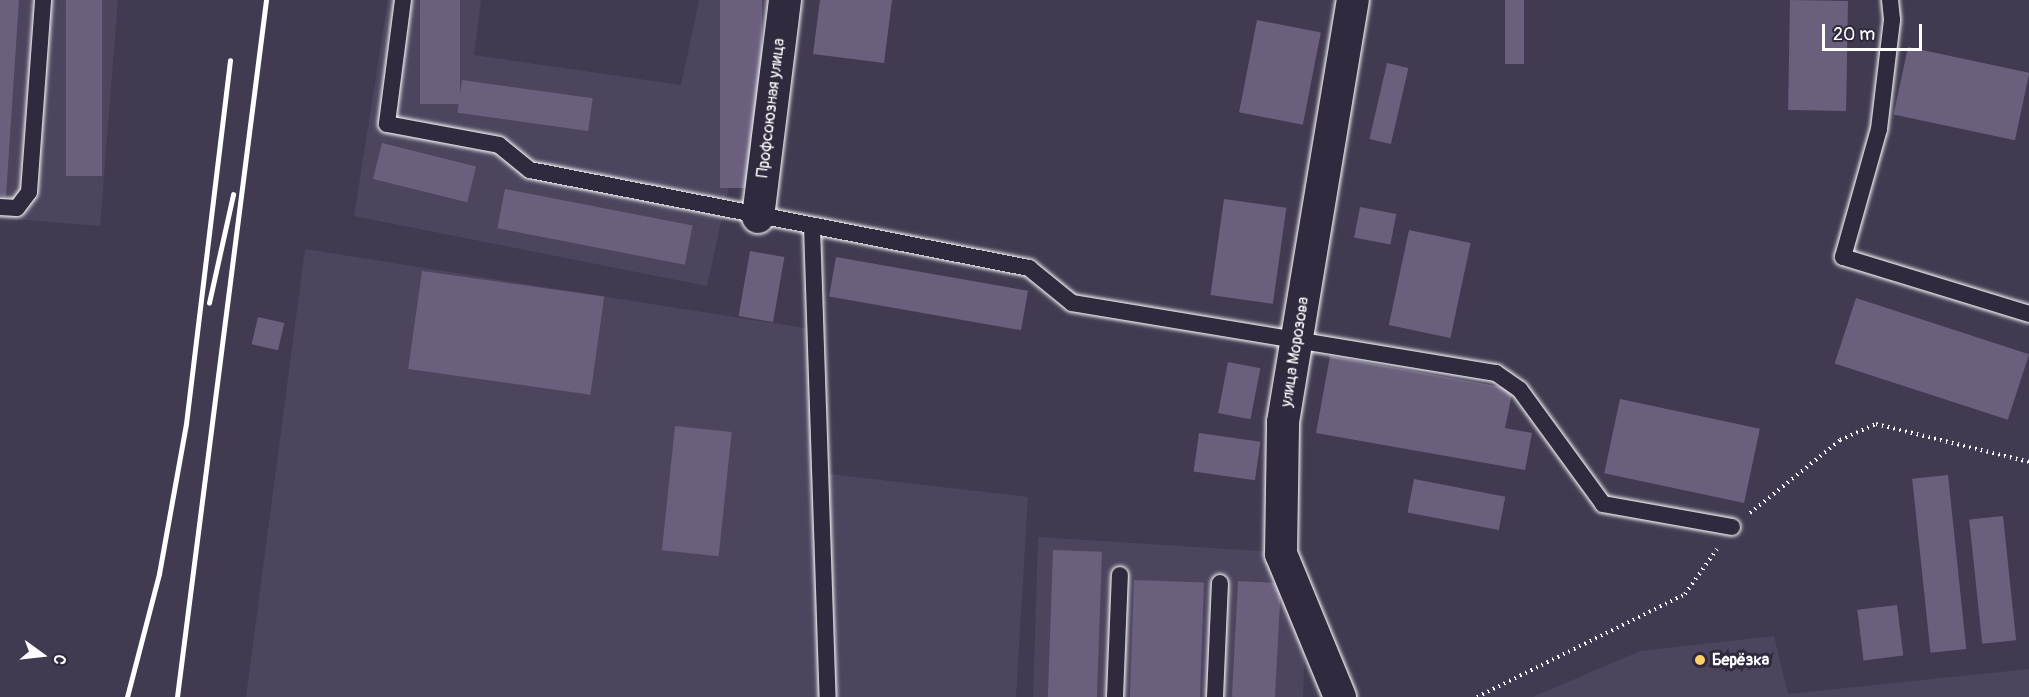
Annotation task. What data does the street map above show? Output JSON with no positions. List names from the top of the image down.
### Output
{
  "streets": {
    "street": ["Профсоюзная улица", "улица Морозова"]
  },
  "places": ["Берёзка"],
  "scale_bar": "20 m",
  "north": "right"
}
